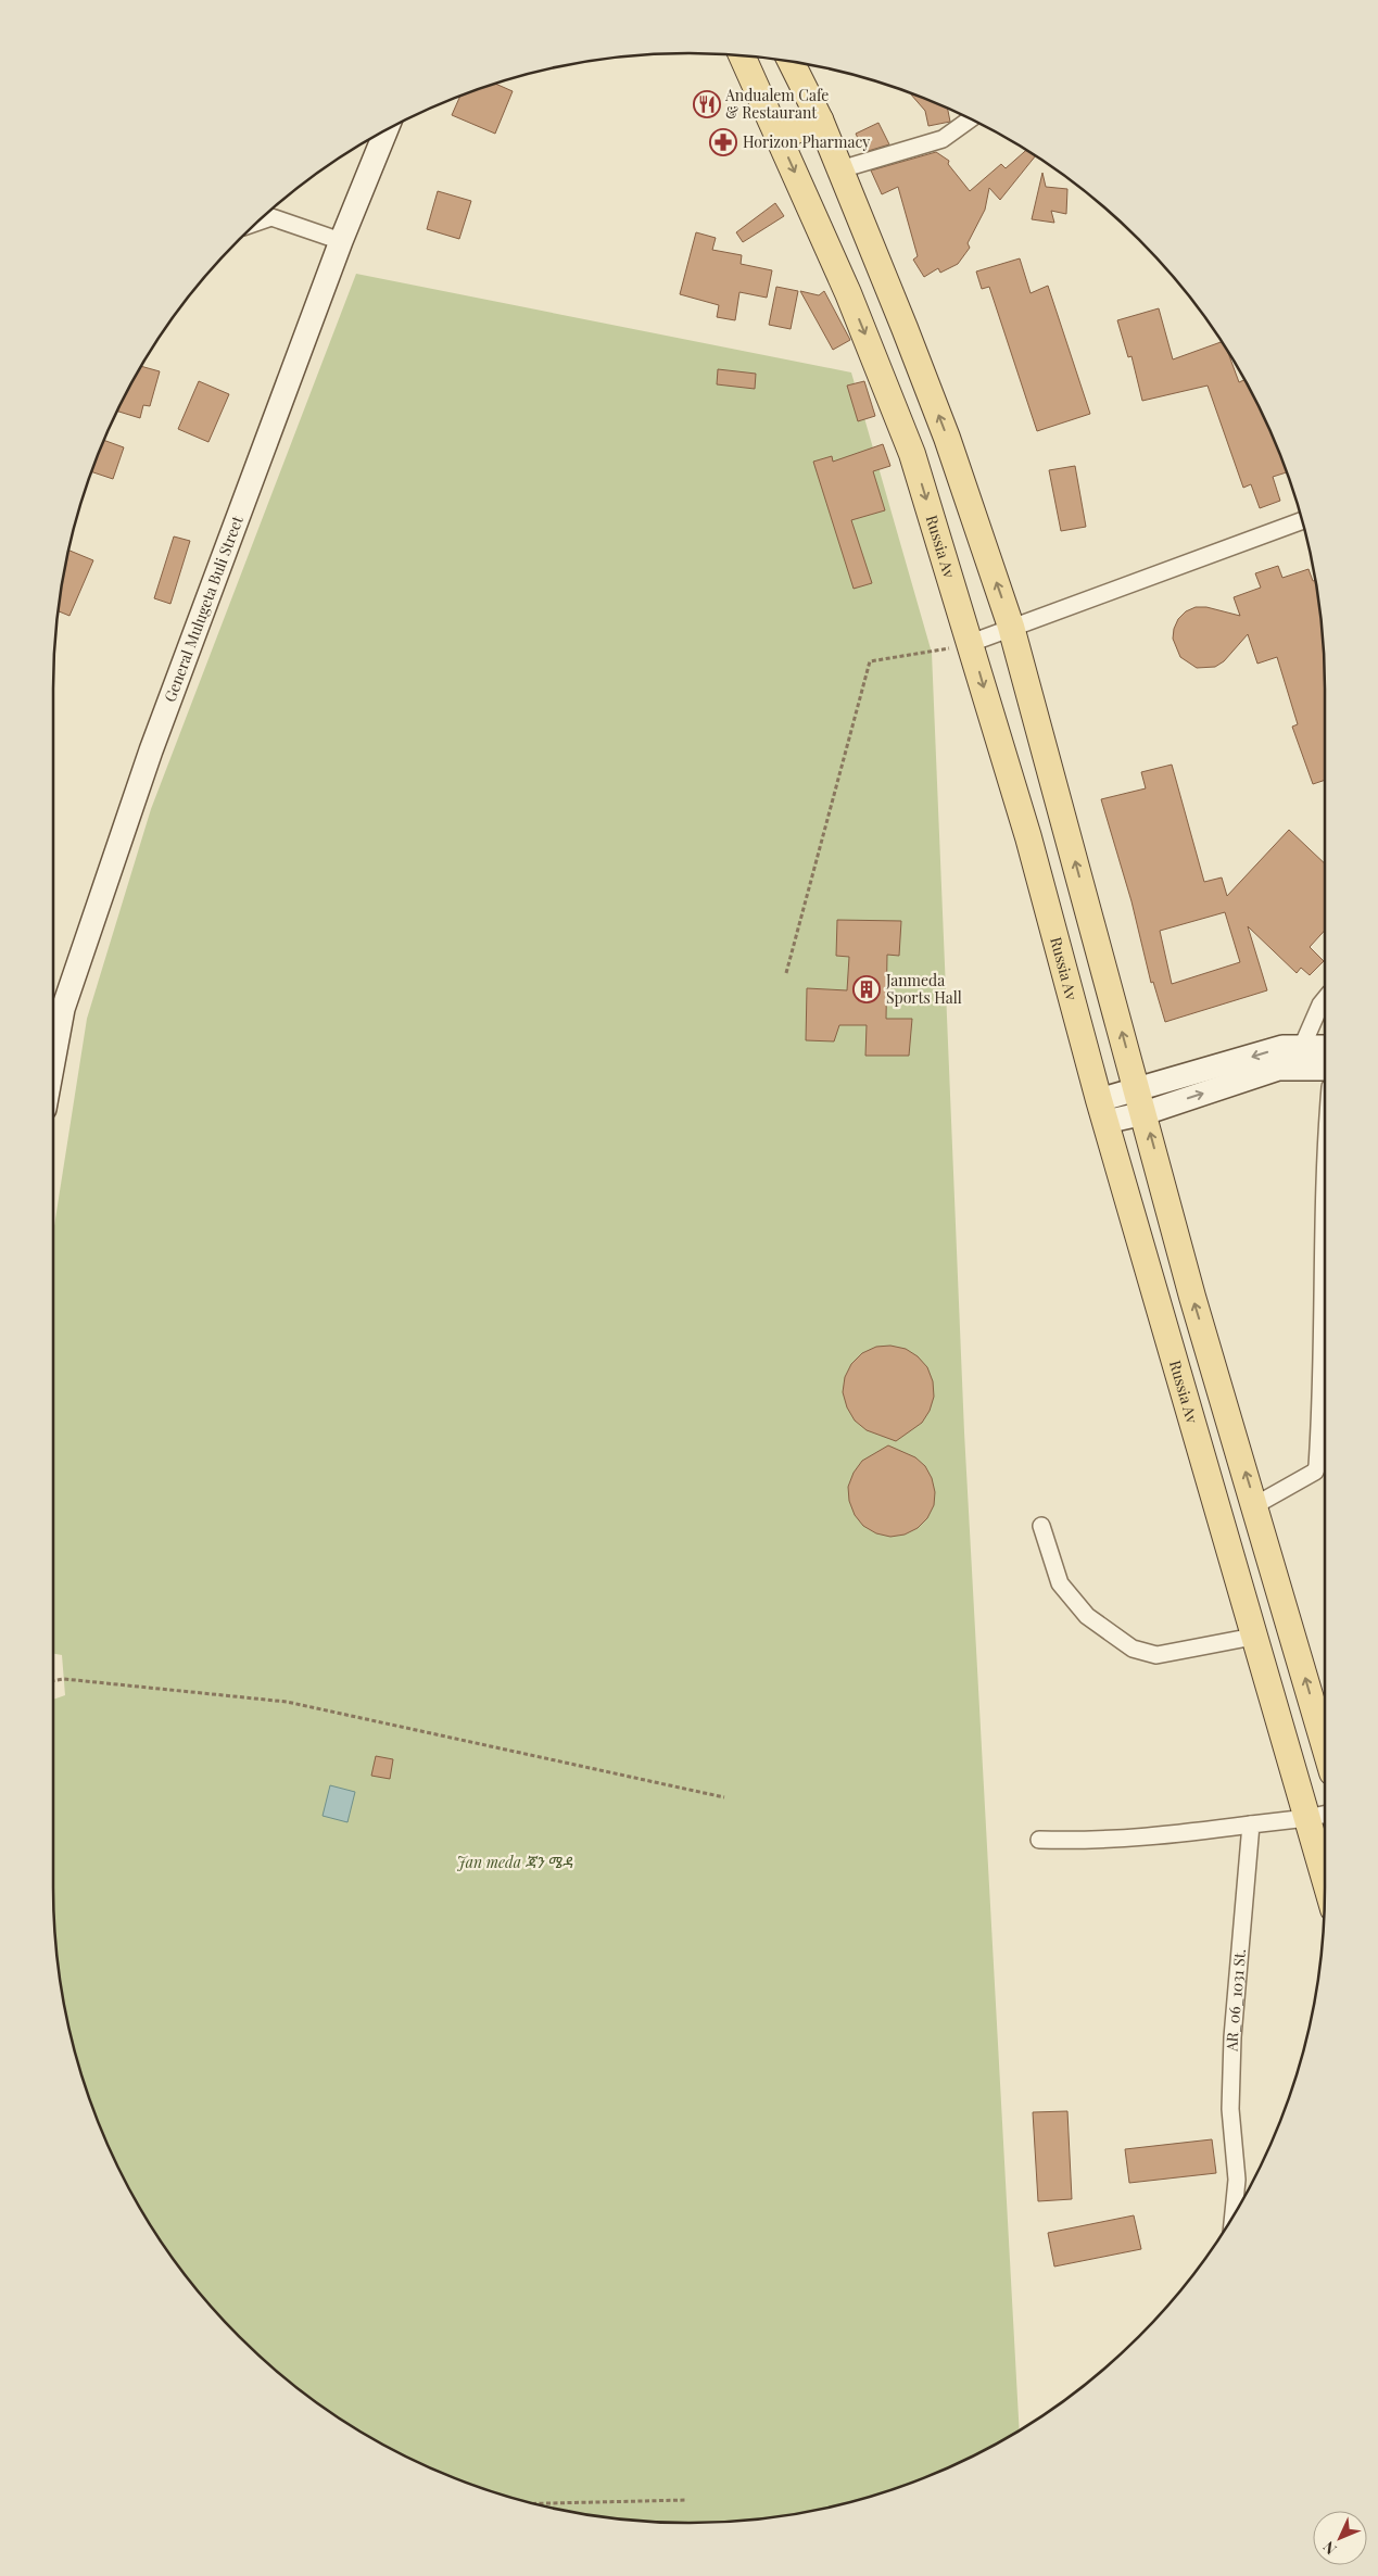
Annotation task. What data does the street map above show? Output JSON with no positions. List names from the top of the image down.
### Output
{
  "streets": {
    "main road": ["Russia Av", "General Mulugeta Buli Street"],
    "street": ["AR_06_1031 St."]
  },
  "parks": ["Jan meda ጃን ሜዳ"],
  "places": {
    "restaurant": ["Andualem Cafe & Restaurant"],
    "pharmacy": ["Horizon Pharmacy"],
    "building": ["Janmeda Sports Hall"]
  },
  "north": "bottom left"
}
